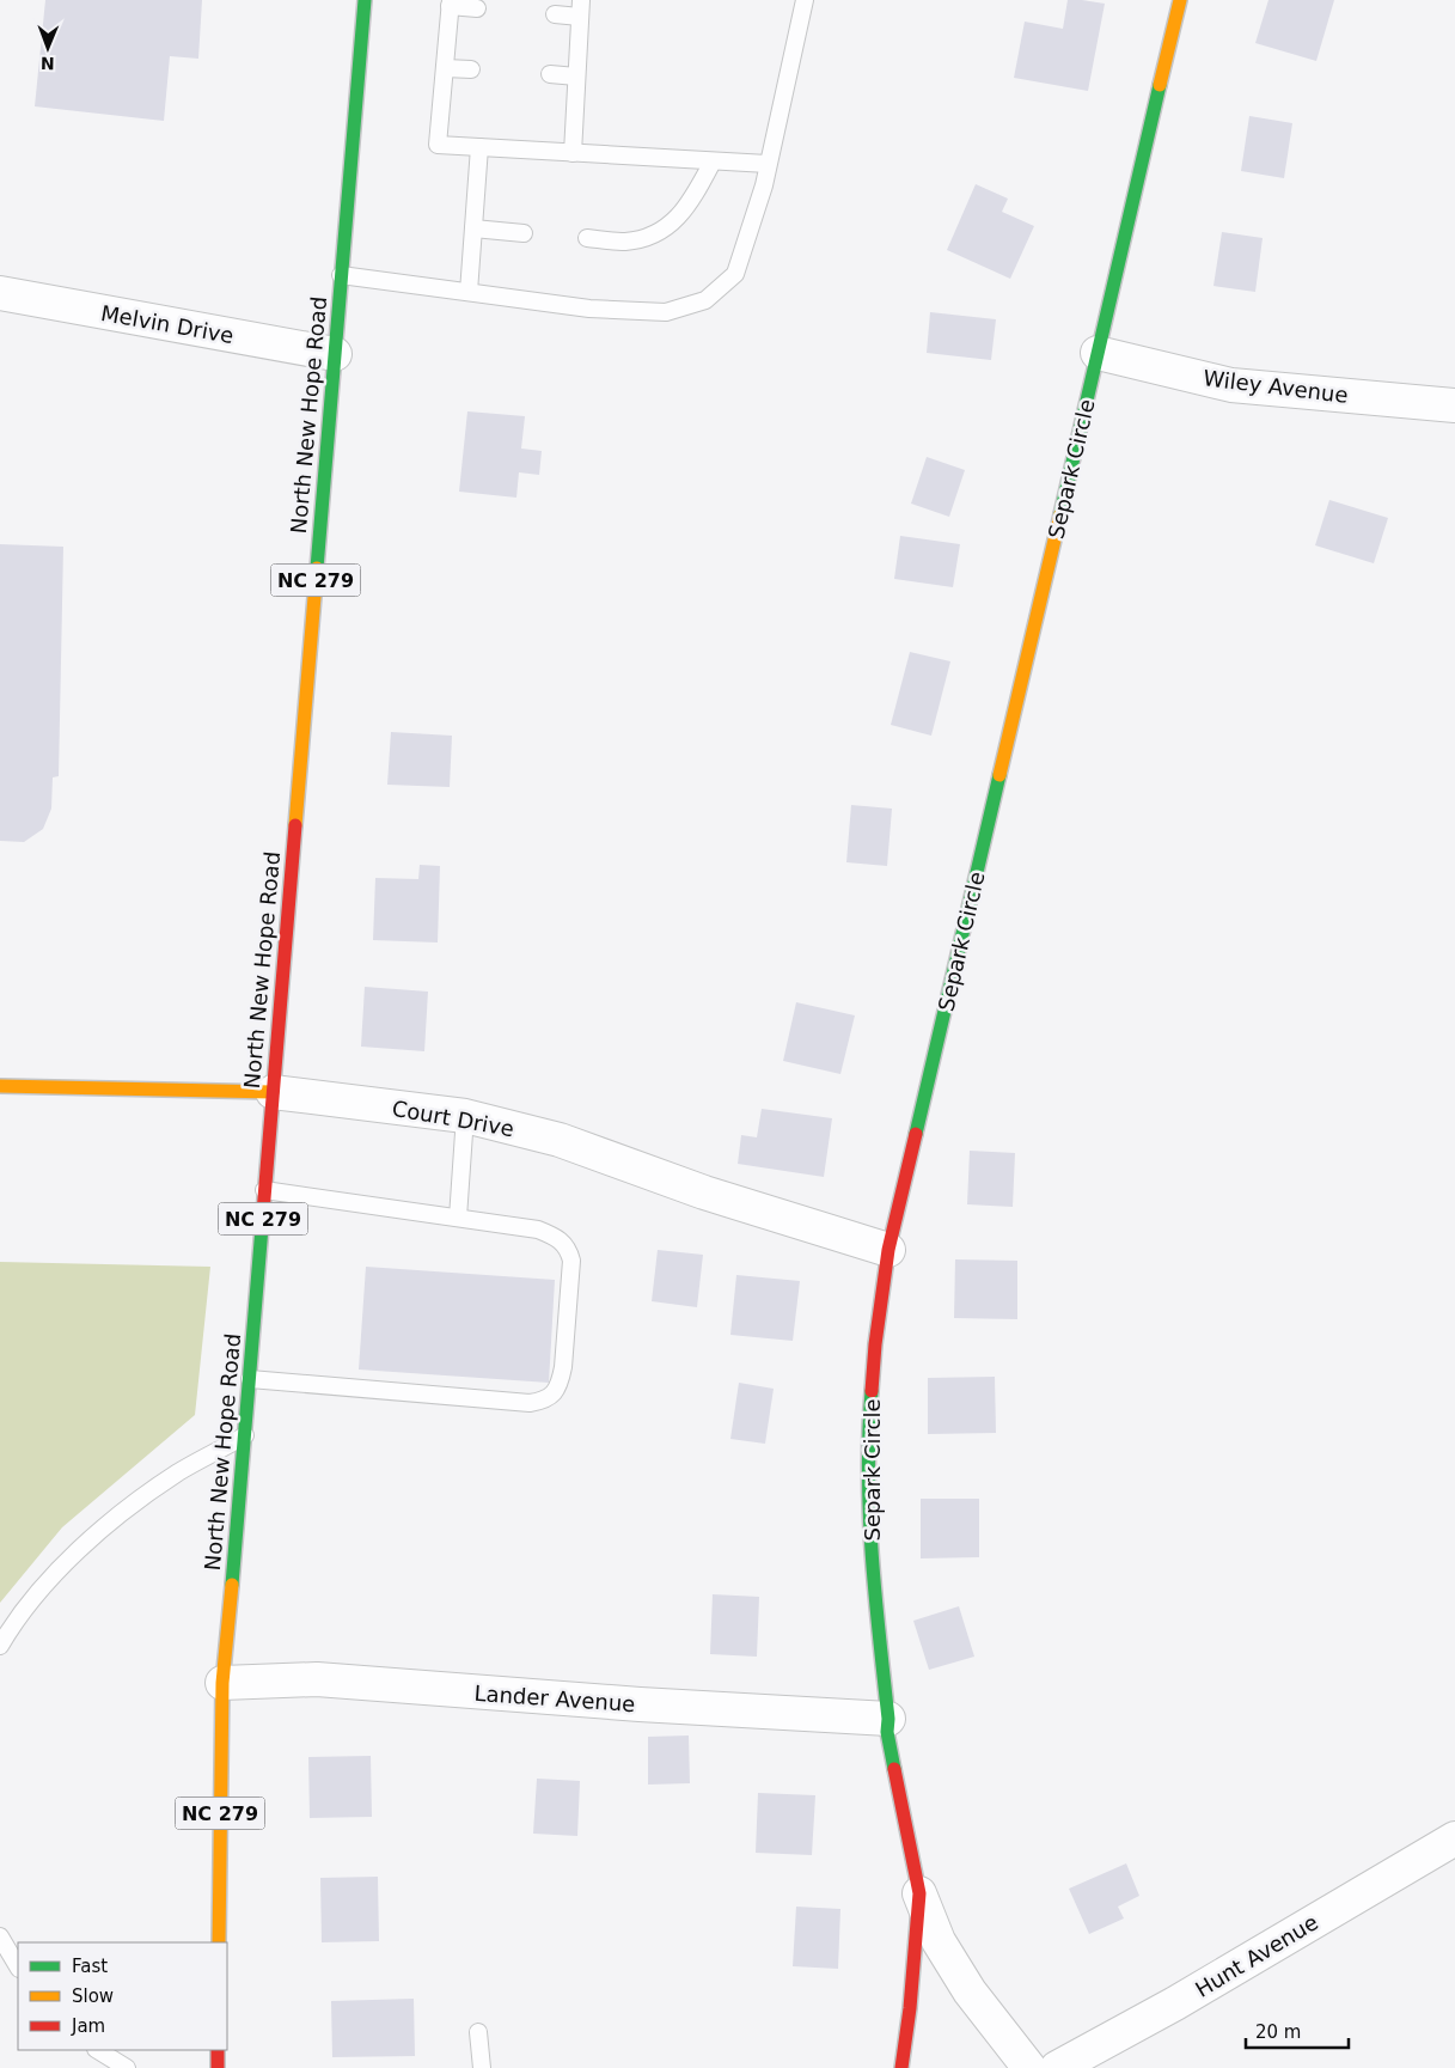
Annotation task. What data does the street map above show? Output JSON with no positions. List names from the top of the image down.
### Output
{
  "streets": {
    "street": [
      "Melvin Drive",
      "Wiley Avenue",
      "North New Hope Road",
      "Separk Circle",
      "NC 279",
      "Court Drive",
      "Lander Avenue",
      "Hunt Avenue"
    ]
  },
  "crossings": [
    ["Melvin Drive", "North New Hope Road"],
    ["Wiley Avenue", "Separk Circle"],
    ["North New Hope Road", "Court Drive"],
    ["North New Hope Road", "Lander Avenue"],
    ["Separk Circle", "Court Drive"],
    ["Separk Circle", "Lander Avenue"]
  ],
  "legend": ["Fast", "Slow", "Jam"],
  "scale_bar": "20 m",
  "north": "bottom"
}
